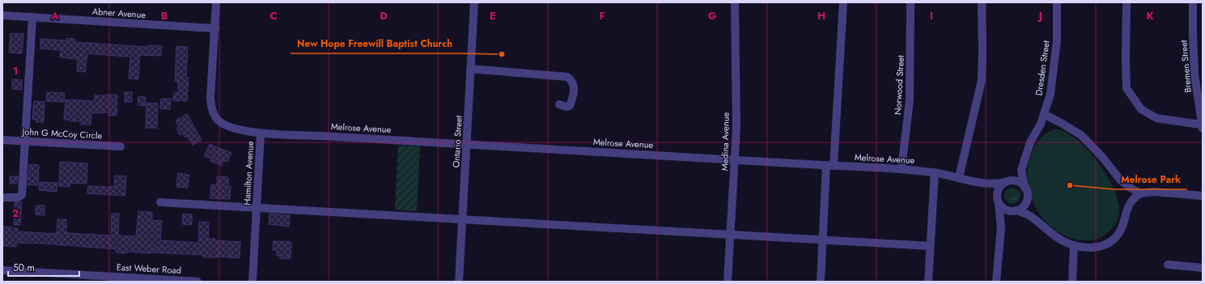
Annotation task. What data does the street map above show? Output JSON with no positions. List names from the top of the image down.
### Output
{
  "streets": {
    "street": [
      "Abner Avenue",
      "Bremen Street",
      "Dresden Street",
      "Norwood Street",
      "Melrose Avenue",
      "John G McCoy Circle",
      "Ontario Street",
      "Medina Avenue",
      "Hamilton Avenue",
      "East Weber Road"
    ]
  },
  "crossings": [
    ["Abner Avenue", "Hamilton Avenue"],
    ["Dresden Street", "Melrose Avenue"],
    ["Norwood Street", "Melrose Avenue"],
    ["Melrose Avenue", "Ontario Street"],
    ["Melrose Avenue", "Medina Avenue"],
    ["Melrose Avenue", "Hamilton Avenue"]
  ],
  "places": ["New Hope Freewill Baptist Church", "Melrose Park"],
  "scale_bar": "50 m",
  "grid": {
    "columns": [
      "A",
      "B",
      "C",
      "D",
      "E",
      "F",
      "G",
      "H",
      "I",
      "J",
      "K"
    ],
    "rows": ["1", "2"]
  }
}
